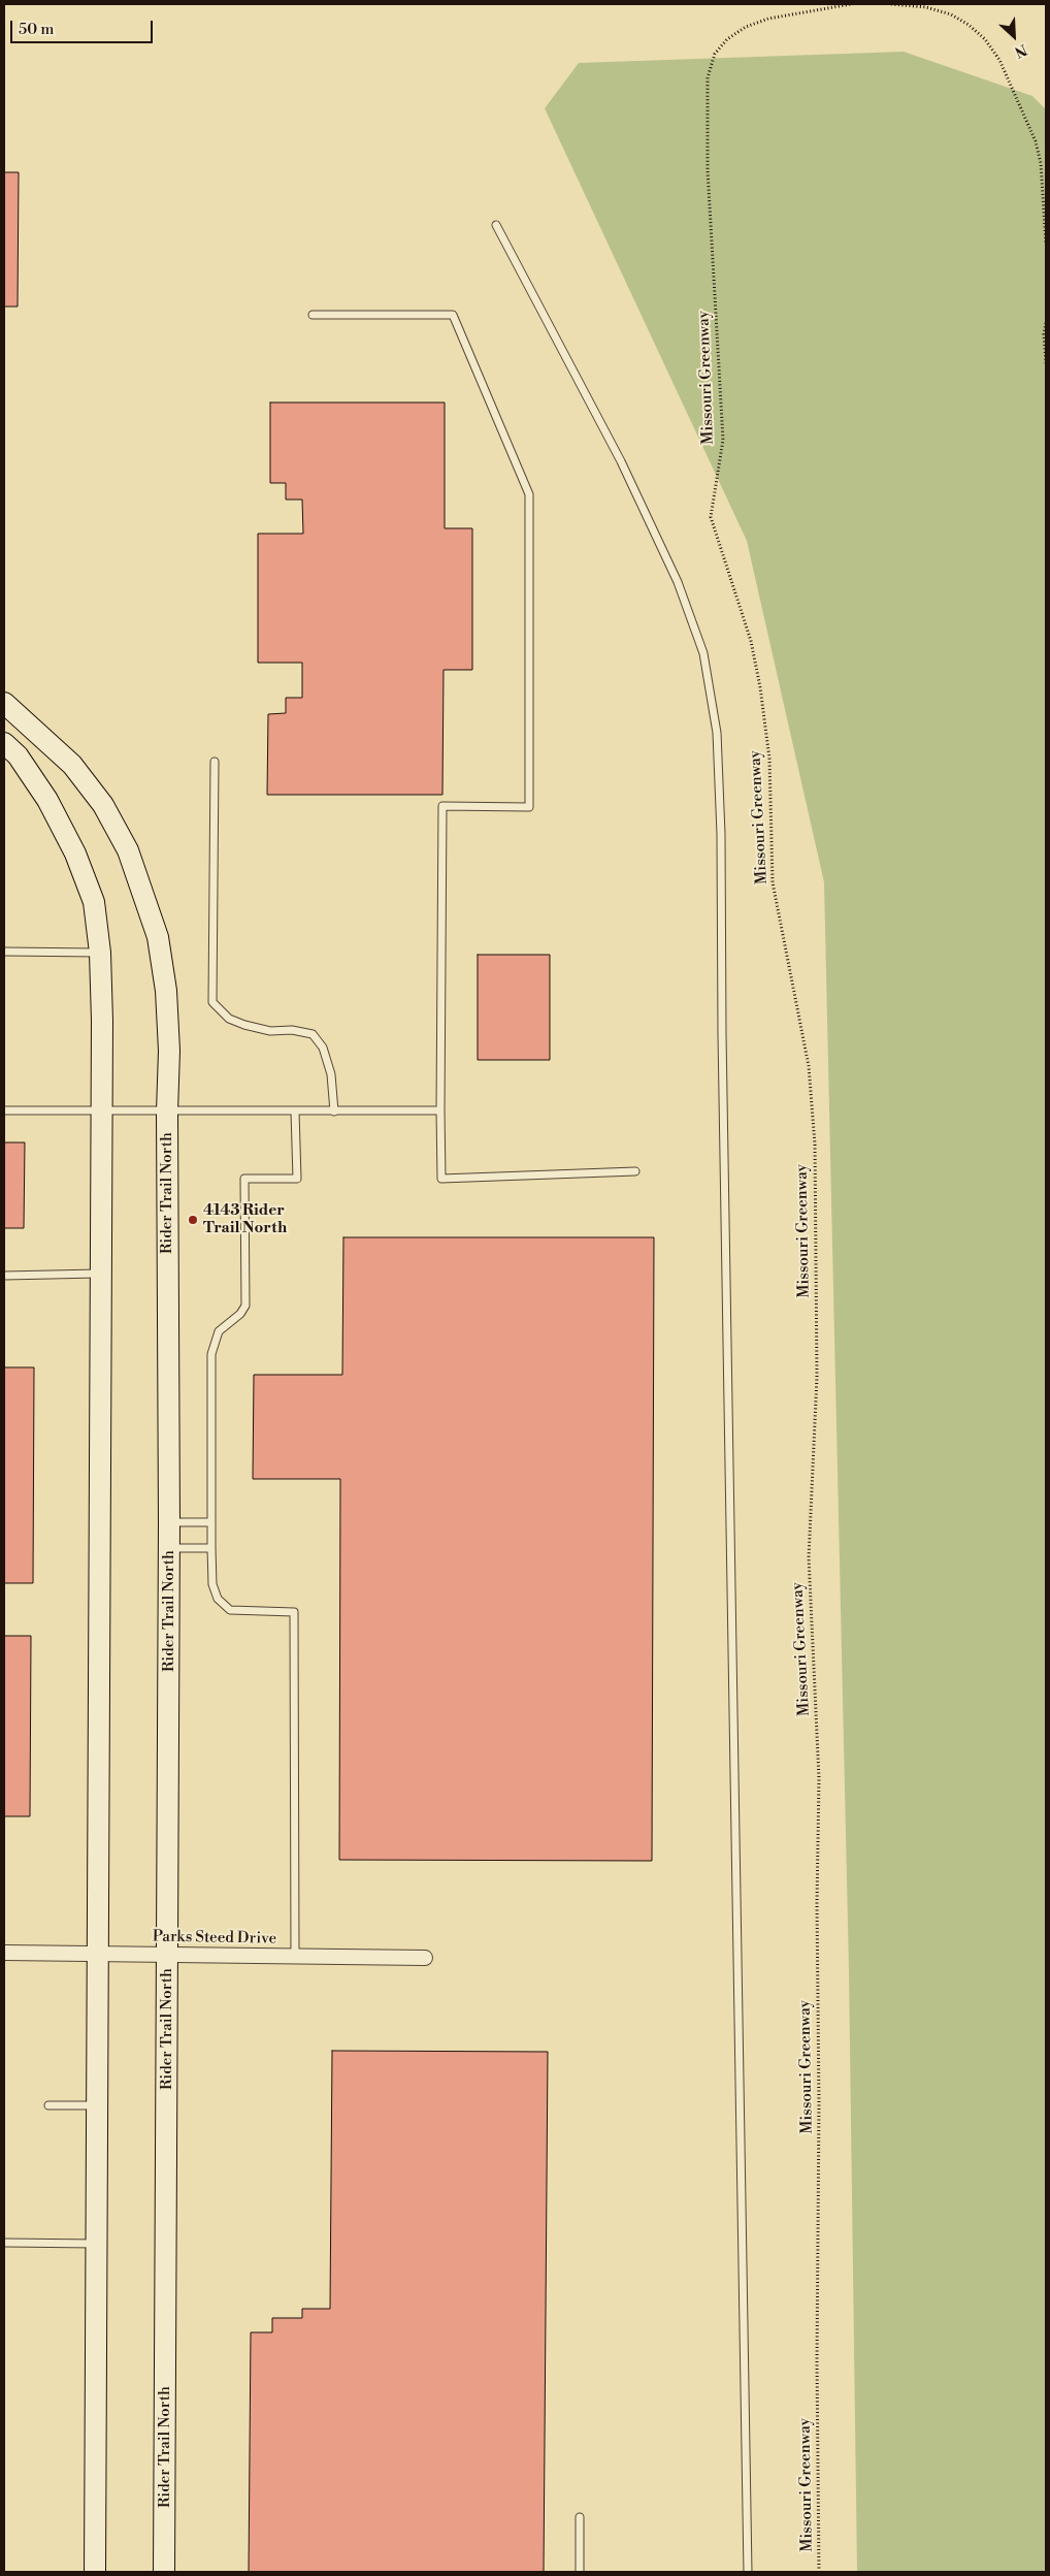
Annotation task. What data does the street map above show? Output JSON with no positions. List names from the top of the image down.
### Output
{
  "streets": {
    "street": ["Rider Trail North", "Parks Steed Drive"],
    "path": ["Missouri Greenway"]
  },
  "crossings": [
    ["Rider Trail North", "Parks Steed Drive"]
  ],
  "places": ["4143 Rider Trail North"],
  "scale_bar": "50 m",
  "north": "bottom right"
}
